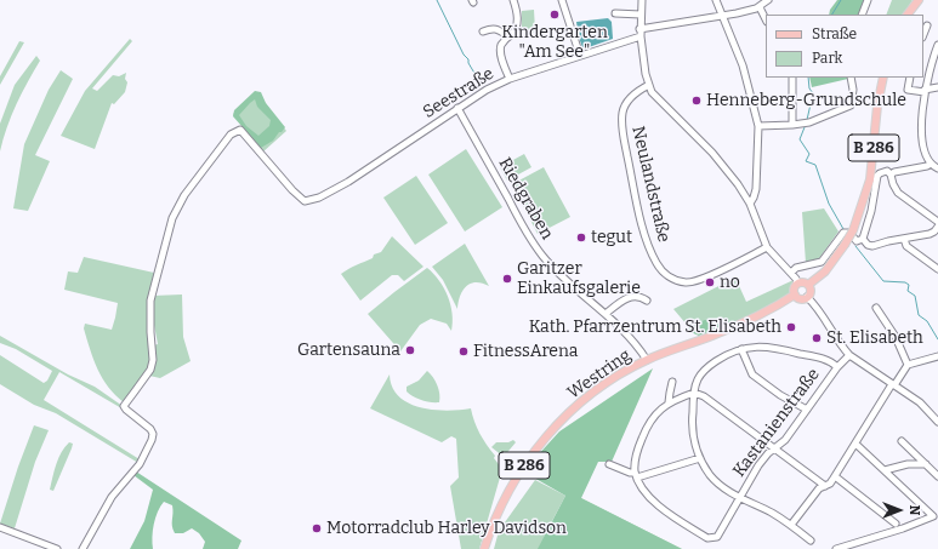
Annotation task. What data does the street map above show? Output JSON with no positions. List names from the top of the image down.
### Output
{
  "streets": {
    "main road": ["B 286", "Westring"],
    "street": [
      "Seestraße",
      "Neulandstraße",
      "Riedgraben",
      "Kastanienstraße"
    ]
  },
  "crossings": [
    ["Seestraße", "Riedgraben"],
    ["B 286", "Westring"],
    ["Riedgraben", "Westring"]
  ],
  "places": [
    "Kindergarten \"Am See\"",
    "Henneberg-Grundschule",
    "tegut",
    "Garitzer Einkaufsgalerie",
    "no",
    "Kath. Pfarrzentrum St. Elisabeth",
    "St. Elisabeth",
    "Gartensauna",
    "FitnessArena",
    "Motorradclub Harley Davidson"
  ],
  "legend": ["Straße", "Park"],
  "north": "right"
}
